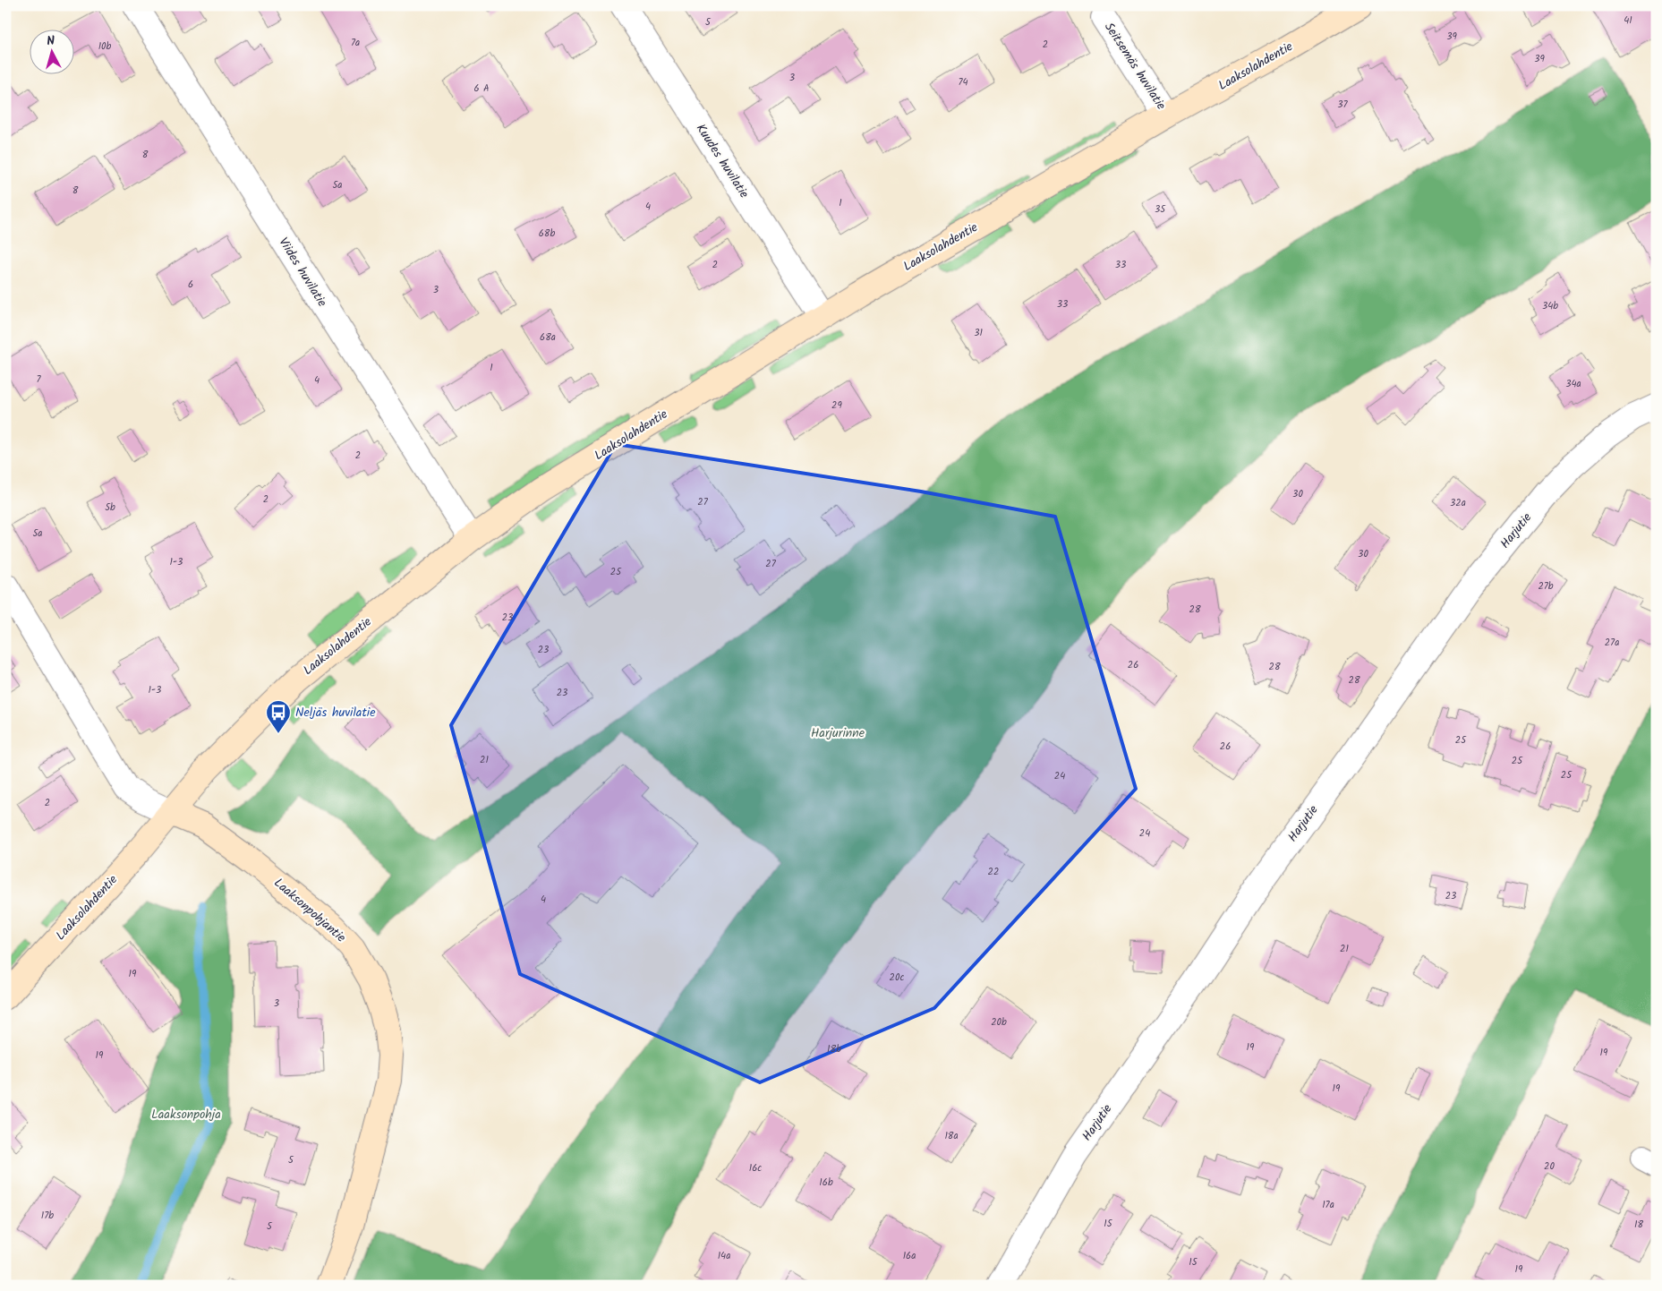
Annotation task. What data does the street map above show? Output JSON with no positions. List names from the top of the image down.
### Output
{
  "streets": {
    "street": [
      "Seitsemäs huvilatie",
      "Laaksolahdentie",
      "Kuudes huvilatie",
      "Viides huvilatie",
      "Harjutie",
      "Laaksonpohjantie"
    ]
  },
  "crossings": [
    ["Seitsemäs huvilatie", "Laaksolahdentie"],
    ["Laaksolahdentie", "Kuudes huvilatie"],
    ["Laaksolahdentie", "Viides huvilatie"],
    ["Laaksolahdentie", "Laaksonpohjantie"]
  ],
  "parks": ["Harjurinne", "Laaksonpohja"],
  "places": {
    "bus stop": ["Neljäs huvilatie"]
  },
  "house_numbers": [
    "41",
    "5",
    "39",
    "7a",
    "2",
    "10b",
    "39",
    "3",
    "74",
    "6 A",
    "37",
    "8",
    "5a",
    "8",
    "1",
    "4",
    "35",
    "68b",
    "2",
    "33",
    "6",
    "3",
    "33",
    "34b",
    "31",
    "68a",
    "1",
    "7",
    "4",
    "34a",
    "29",
    "2",
    "30",
    "2",
    "27",
    "32a",
    "5b",
    "5a",
    "30",
    "1-3",
    "27",
    "25",
    "27b",
    "28",
    "23",
    "27a",
    "23",
    "26",
    "28",
    "28",
    "1-3",
    "23",
    "25",
    "26",
    "21",
    "25",
    "25",
    "24",
    "2",
    "24",
    "22",
    "23",
    "4",
    "21",
    "19",
    "20c",
    "3",
    "20b",
    "19",
    "18b",
    "19",
    "19",
    "19",
    "18a",
    "5",
    "20",
    "16c",
    "16b",
    "17a",
    "17b",
    "15",
    "18",
    "5",
    "14a",
    "16a",
    "15",
    "19"
  ],
  "north": "top"
}
